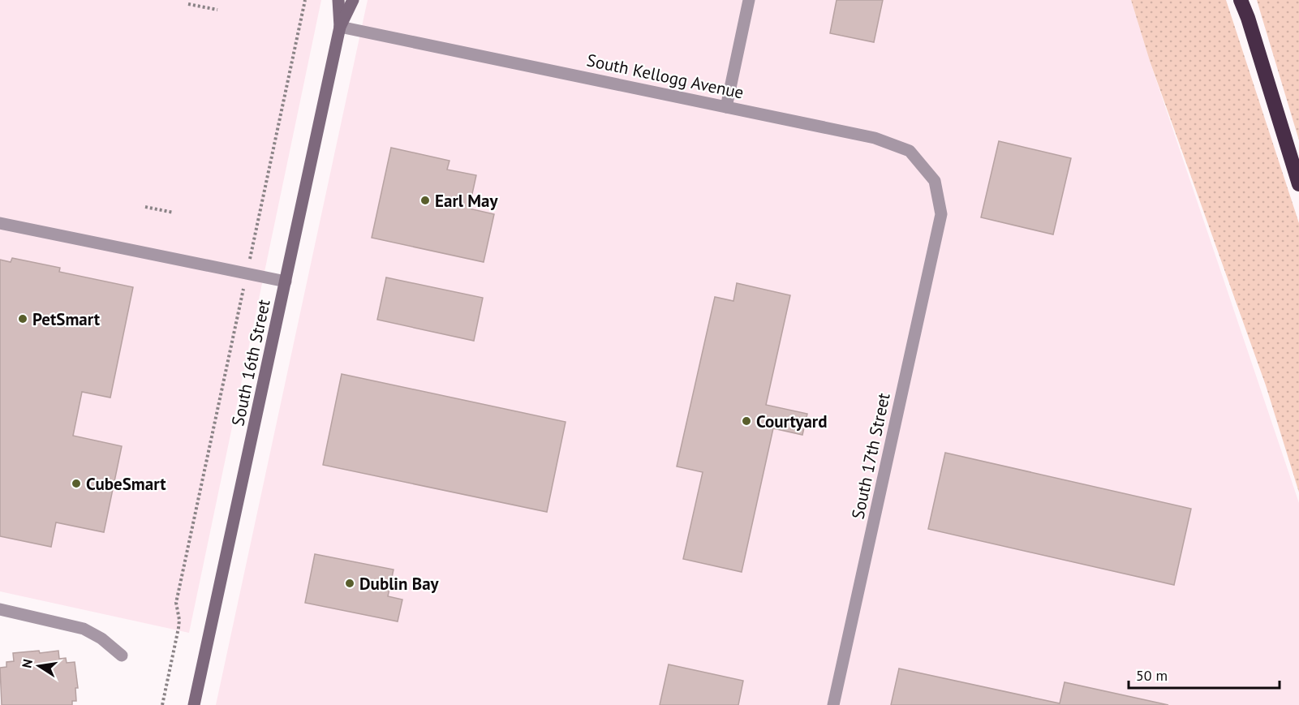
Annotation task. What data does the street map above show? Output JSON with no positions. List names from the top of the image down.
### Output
{
  "streets": {
    "main road": ["South 16th Street"],
    "street": ["South Kellogg Avenue", "South 17th Street"]
  },
  "crossings": [
    ["South Kellogg Avenue", "South 16th Street"],
    ["South Kellogg Avenue", "South 17th Street"]
  ],
  "places": [
    "Earl May",
    "PetSmart",
    "Courtyard",
    "CubeSmart",
    "Dublin Bay"
  ],
  "scale_bar": "50 m",
  "north": "left"
}
